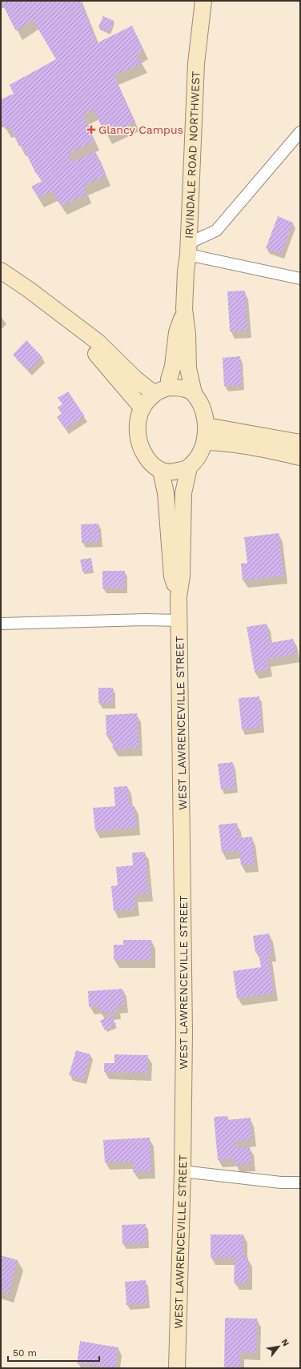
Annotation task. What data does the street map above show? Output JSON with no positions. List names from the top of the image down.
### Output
{
  "streets": {
    "street": ["IRVINDALE ROAD NORTHWEST", "WEST LAWRENCEVILLE STREET"]
  },
  "crossings": [
    ["IRVINDALE ROAD NORTHWEST", "WEST LAWRENCEVILLE STREET"]
  ],
  "places": {
    "health": ["Glancy Campus"]
  },
  "scale_bar": "50 m",
  "north": "top right"
}
